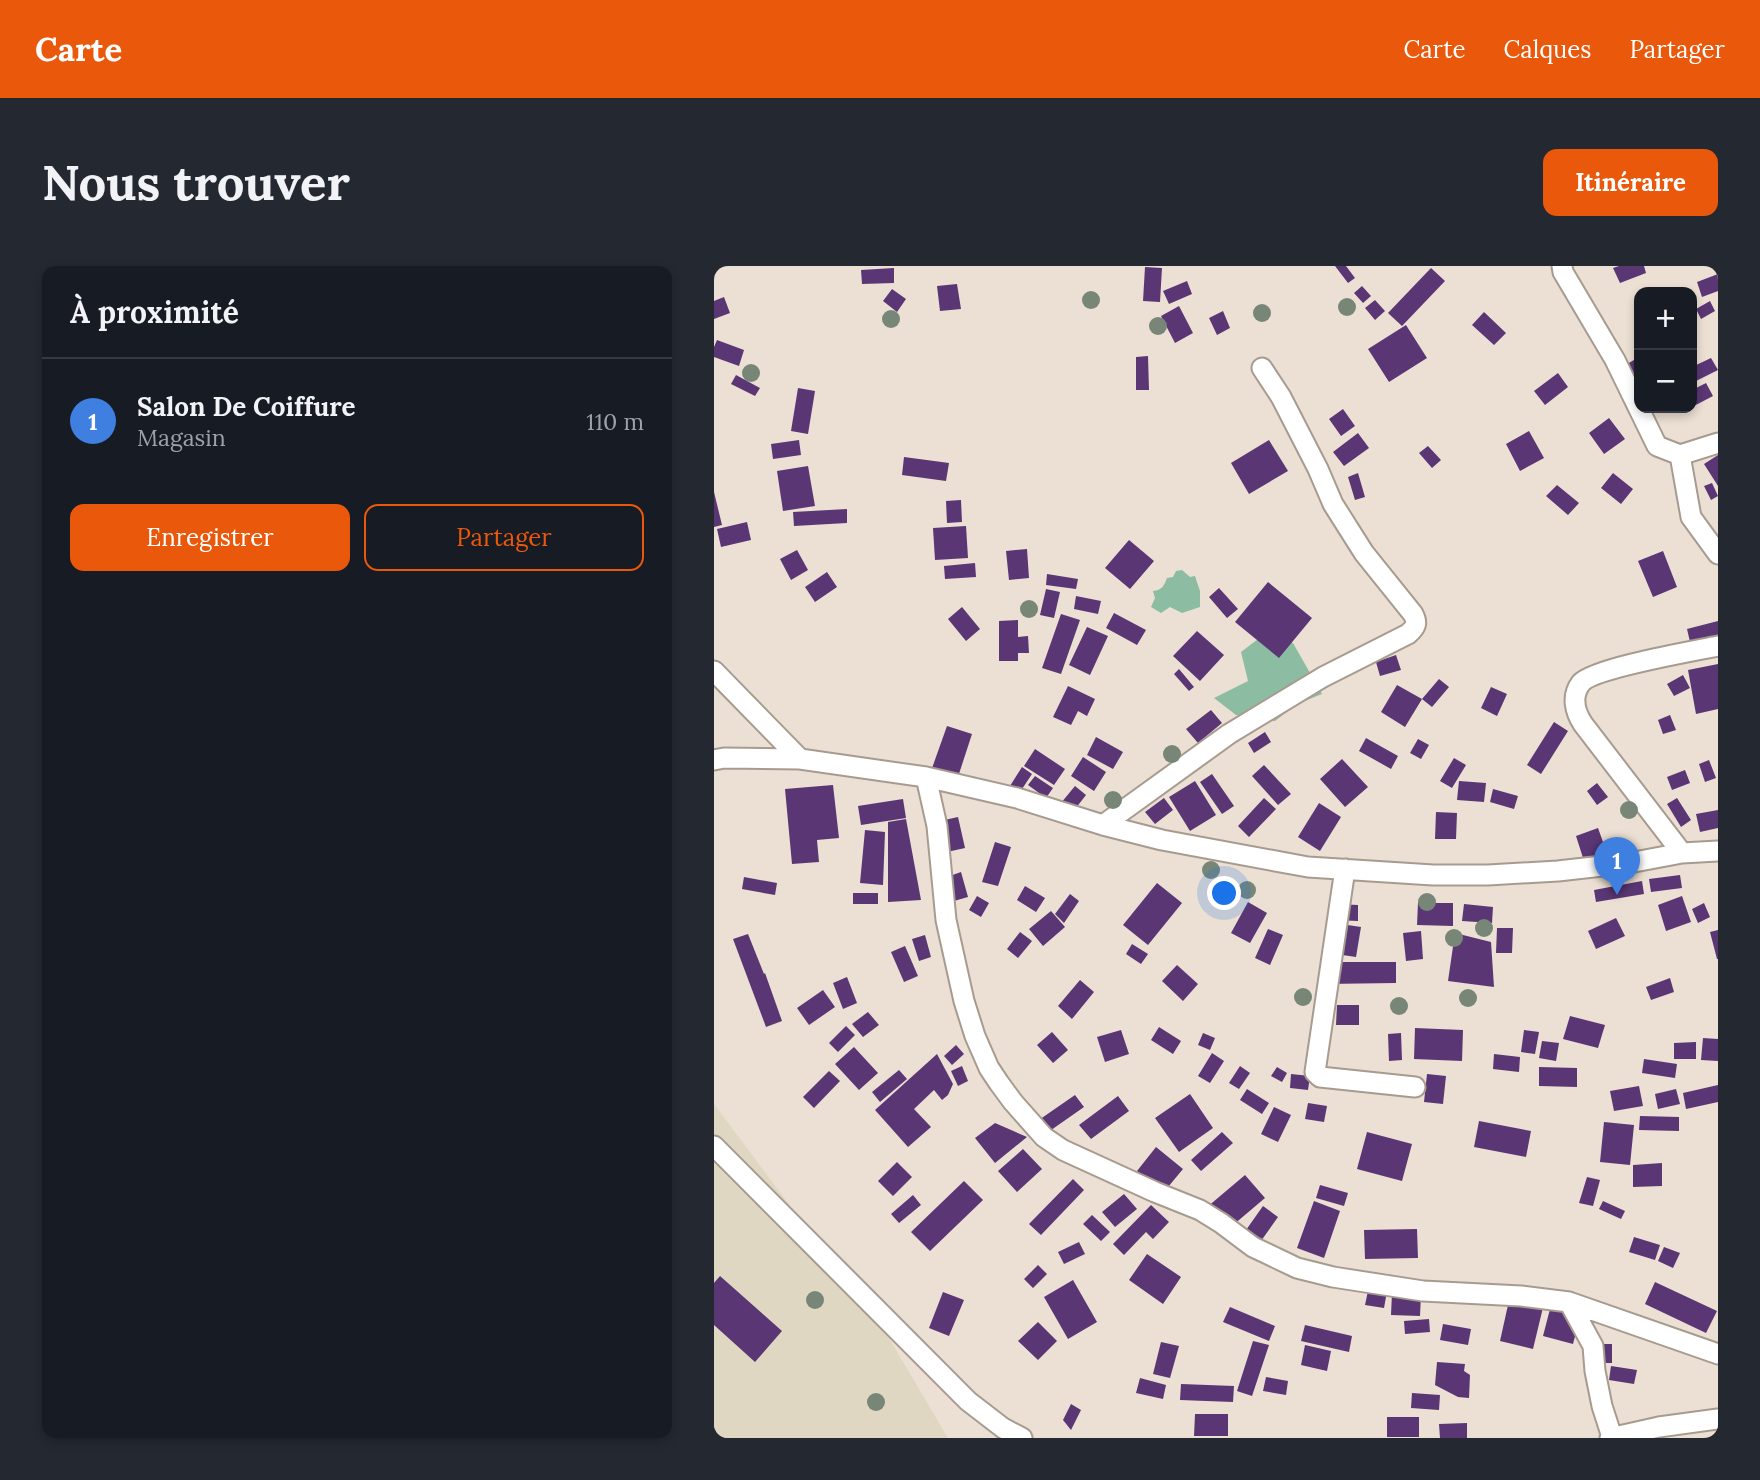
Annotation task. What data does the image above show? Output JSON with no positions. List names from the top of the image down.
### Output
{
  "page": {
    "header": "Carte",
    "nav": ["Carte", "Calques", "Partager"],
    "buttons": [
      "Itinéraire",
      ["Enregistrer", "Partager"]
    ],
    "title": "Nous trouver",
    "heading": "À proximité",
    "map_buttons": ["+", "−"],
    "list": [
      {
        "mark": "1",
        "name": "Salon De Coiffure",
        "note": "Magasin",
        "value": "110 m"
      }
    ],
    "pins": "1"
  }
}
